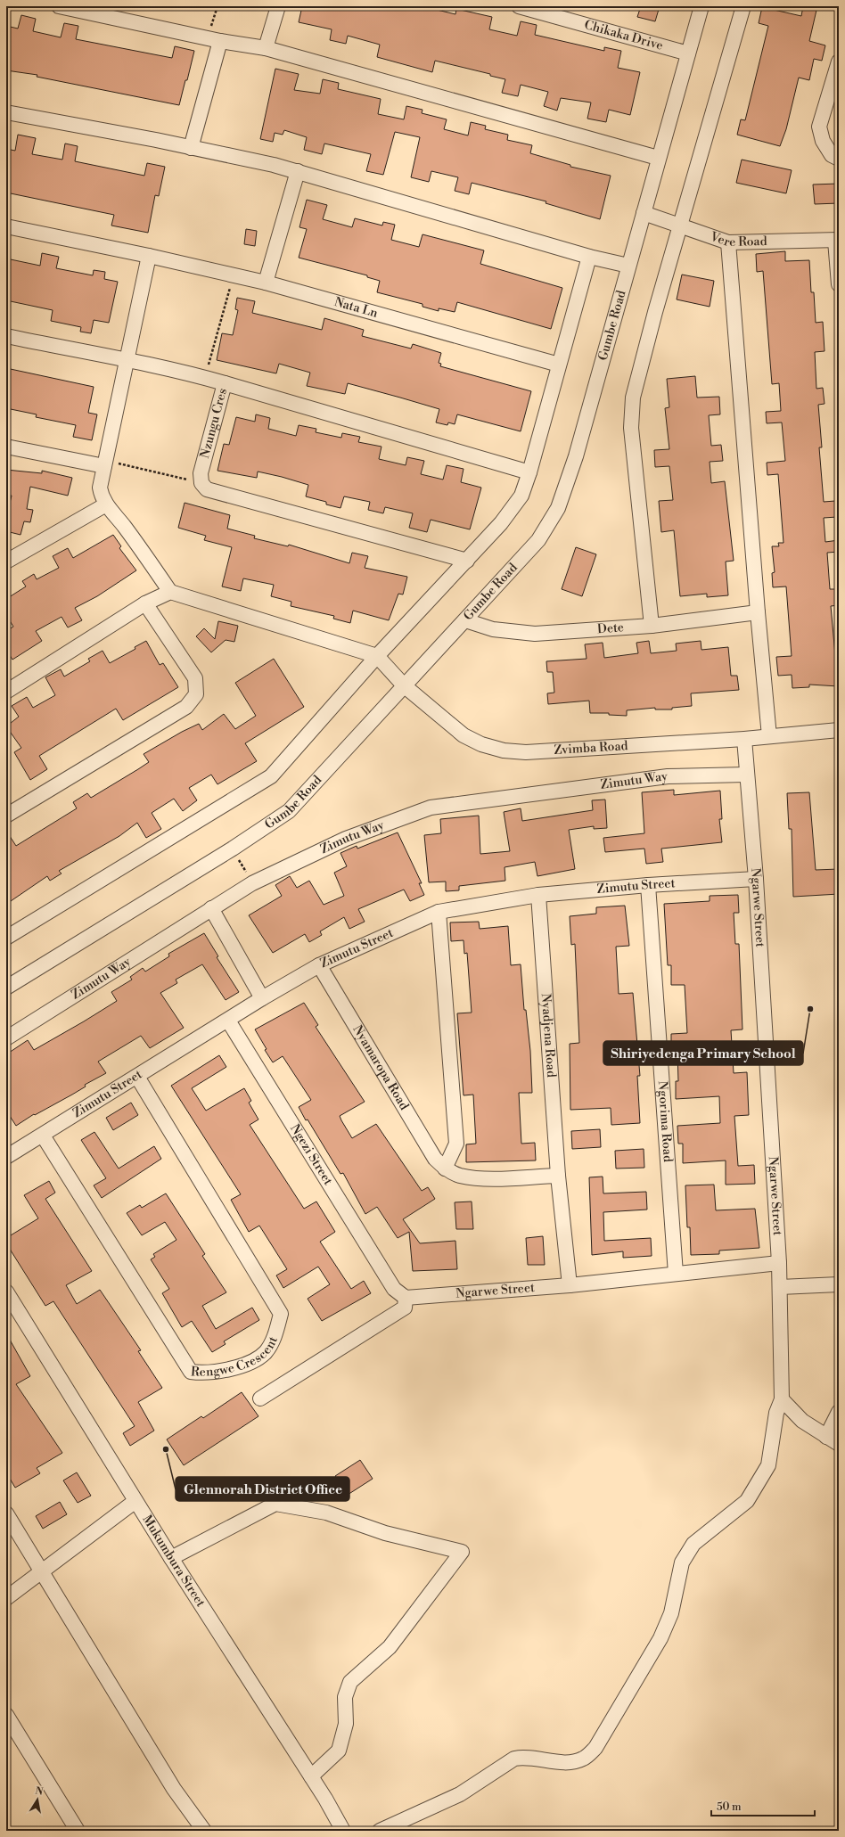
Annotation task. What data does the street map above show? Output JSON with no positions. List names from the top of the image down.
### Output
{
  "streets": {
    "street": [
      "Chikaka Drive",
      "Vere Road",
      "Nata Ln",
      "Gumbe Road",
      "Nzungu Cres",
      "Dete",
      "Zvimba Road",
      "Zimutu Way",
      "Zimutu Street",
      "Ngarwe Street",
      "Nyadjena Road",
      "Nyamaropa Road",
      "Ngorima Road",
      "Ngezi Street",
      "Rengwe Crescent",
      "Mukumbura Street"
    ]
  },
  "crossings": [
    ["Chikaka Drive", "Gumbe Road"],
    ["Vere Road", "Gumbe Road"],
    ["Gumbe Road", "Dete"],
    ["Gumbe Road", "Zvimba Road"],
    ["Zvimba Road", "Ngarwe Street"],
    ["Zimutu Way", "Ngarwe Street"],
    ["Zimutu Street", "Ngarwe Street"],
    ["Zimutu Street", "Nyadjena Road"],
    ["Zimutu Street", "Nyamaropa Road"],
    ["Zimutu Street", "Ngorima Road"],
    ["Zimutu Street", "Ngezi Street"],
    ["Zimutu Street", "Rengwe Crescent"],
    ["Ngarwe Street", "Nyadjena Road"],
    ["Ngarwe Street", "Ngorima Road"],
    ["Ngarwe Street", "Ngezi Street"]
  ],
  "places": ["Shiriyedenga Primary School", "Glennorah District Office"],
  "scale_bar": "50 m",
  "north": "top"
}
